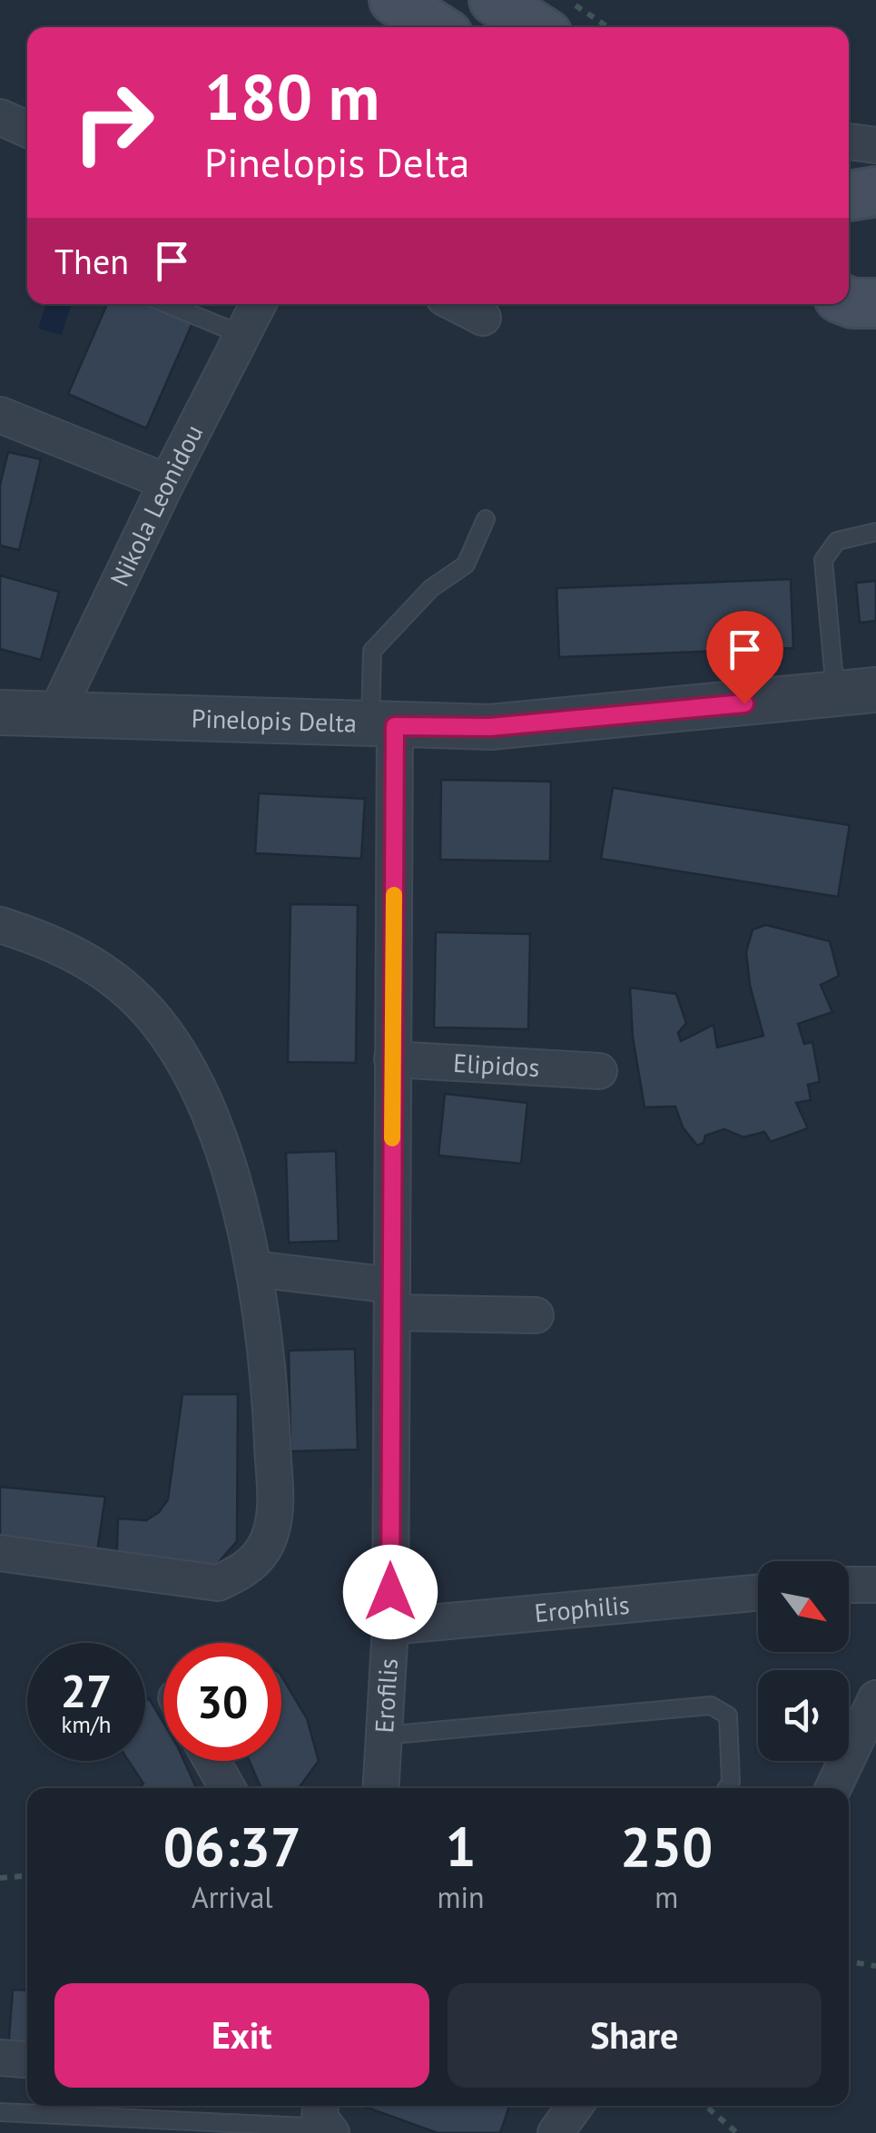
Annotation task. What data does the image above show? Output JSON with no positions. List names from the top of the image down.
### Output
{
  "streets": {
    "street": [
      "Nikola Leonidou",
      "Pinelopis Delta",
      "Elipidos",
      "Erophilis",
      "Erofilis"
    ]
  },
  "crossings": [
    ["Nikola Leonidou", "Pinelopis Delta"],
    ["Pinelopis Delta", "Erofilis"],
    ["Elipidos", "Erofilis"],
    ["Erophilis", "Erofilis"]
  ],
  "north": "bottom right",
  "page": {
    "turn": ["180 m", "Pinelopis Delta"],
    "then": "Then",
    "speed": "27 km/h",
    "limit": "30",
    "eta": [
      "06:37",
      "Arrival",
      "1",
      "min",
      "250",
      "m"
    ],
    "buttons": ["Exit", "Share"]
  }
}
